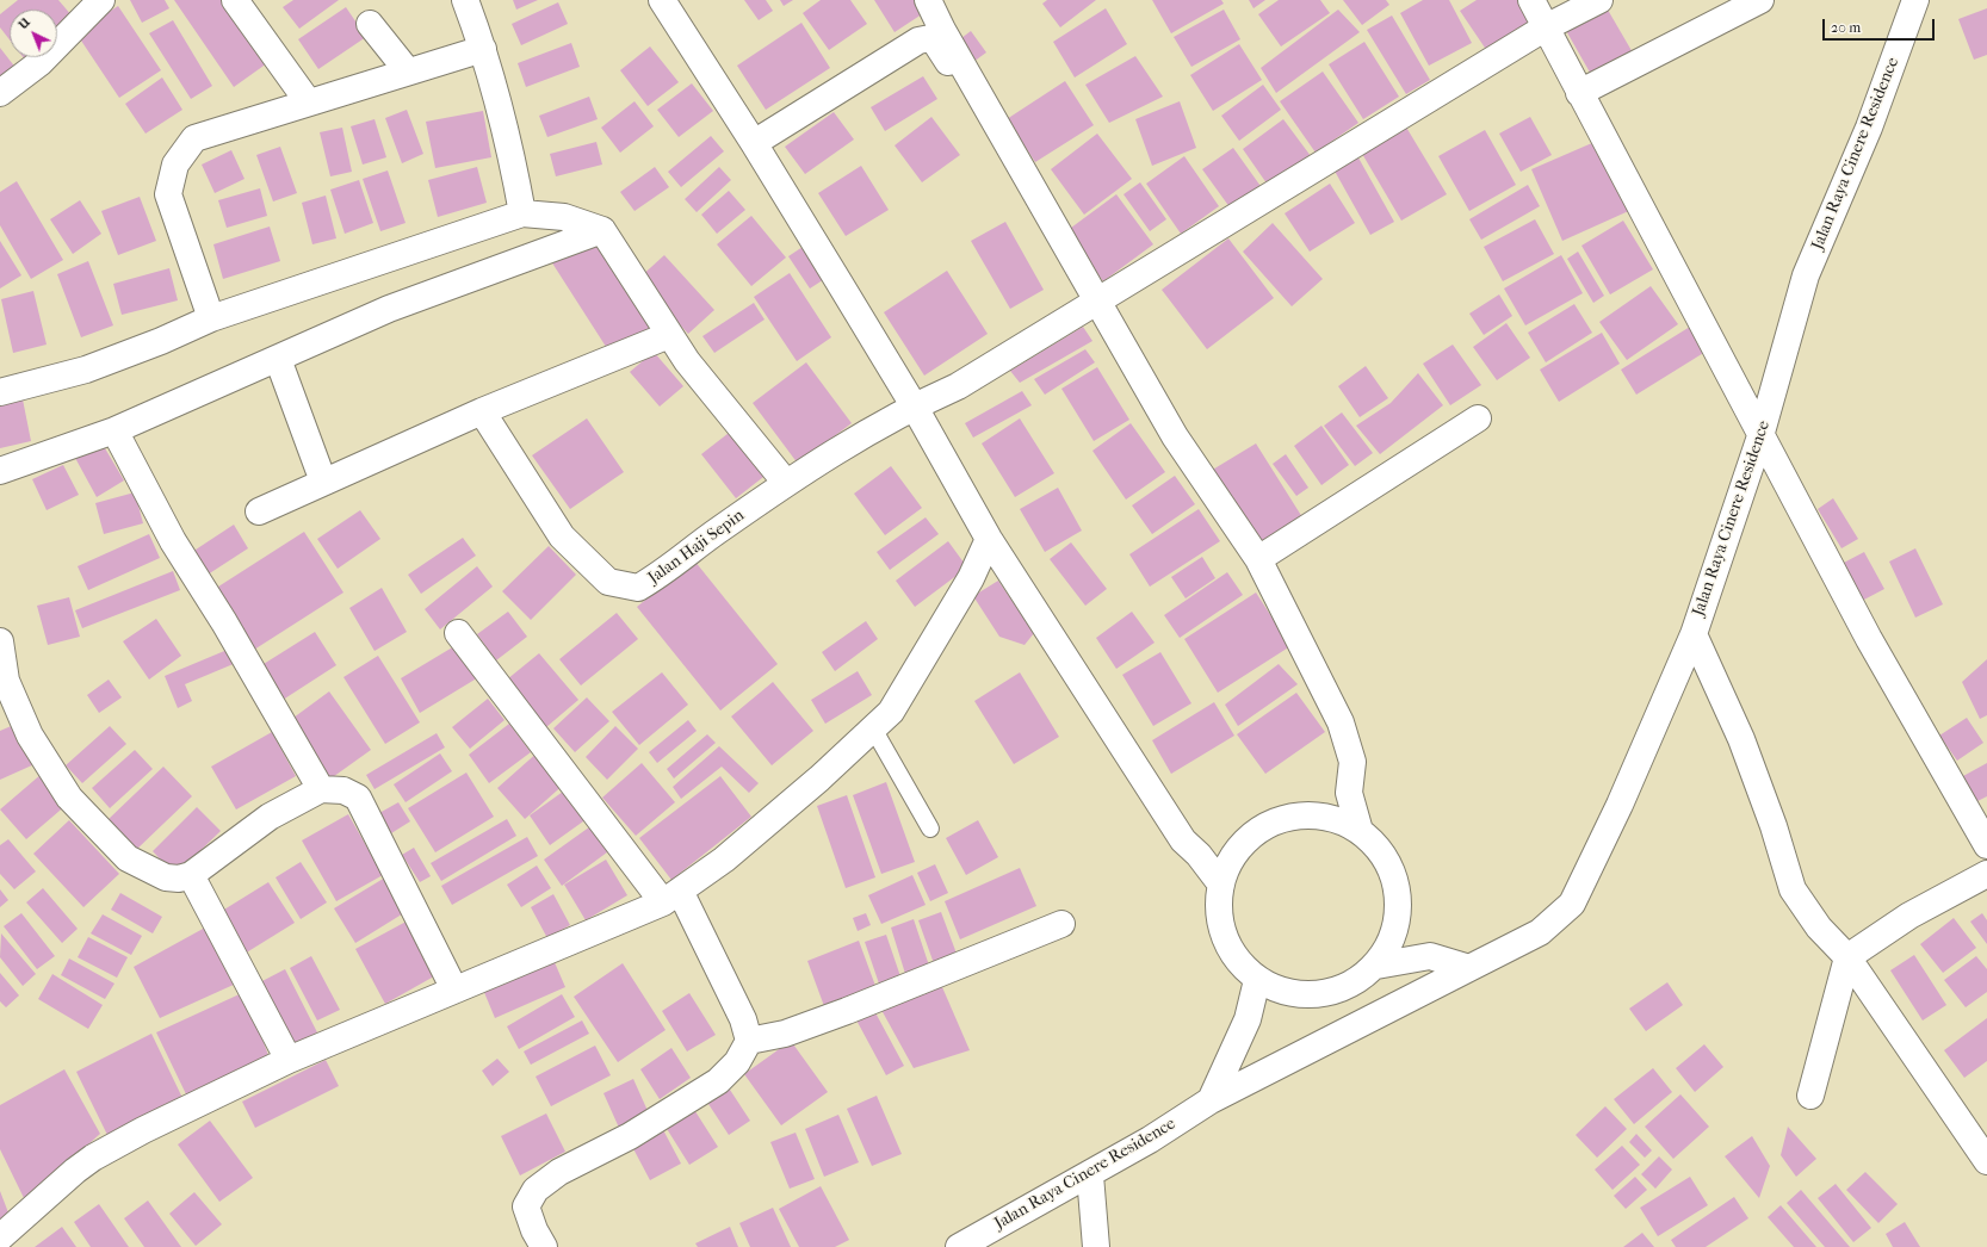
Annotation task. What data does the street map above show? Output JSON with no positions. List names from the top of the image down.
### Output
{
  "streets": {
    "street": ["Jalan Raya Cinere Residence", "Jalan Haji Sepin"]
  },
  "scale_bar": "20 m",
  "north": "top left"
}
